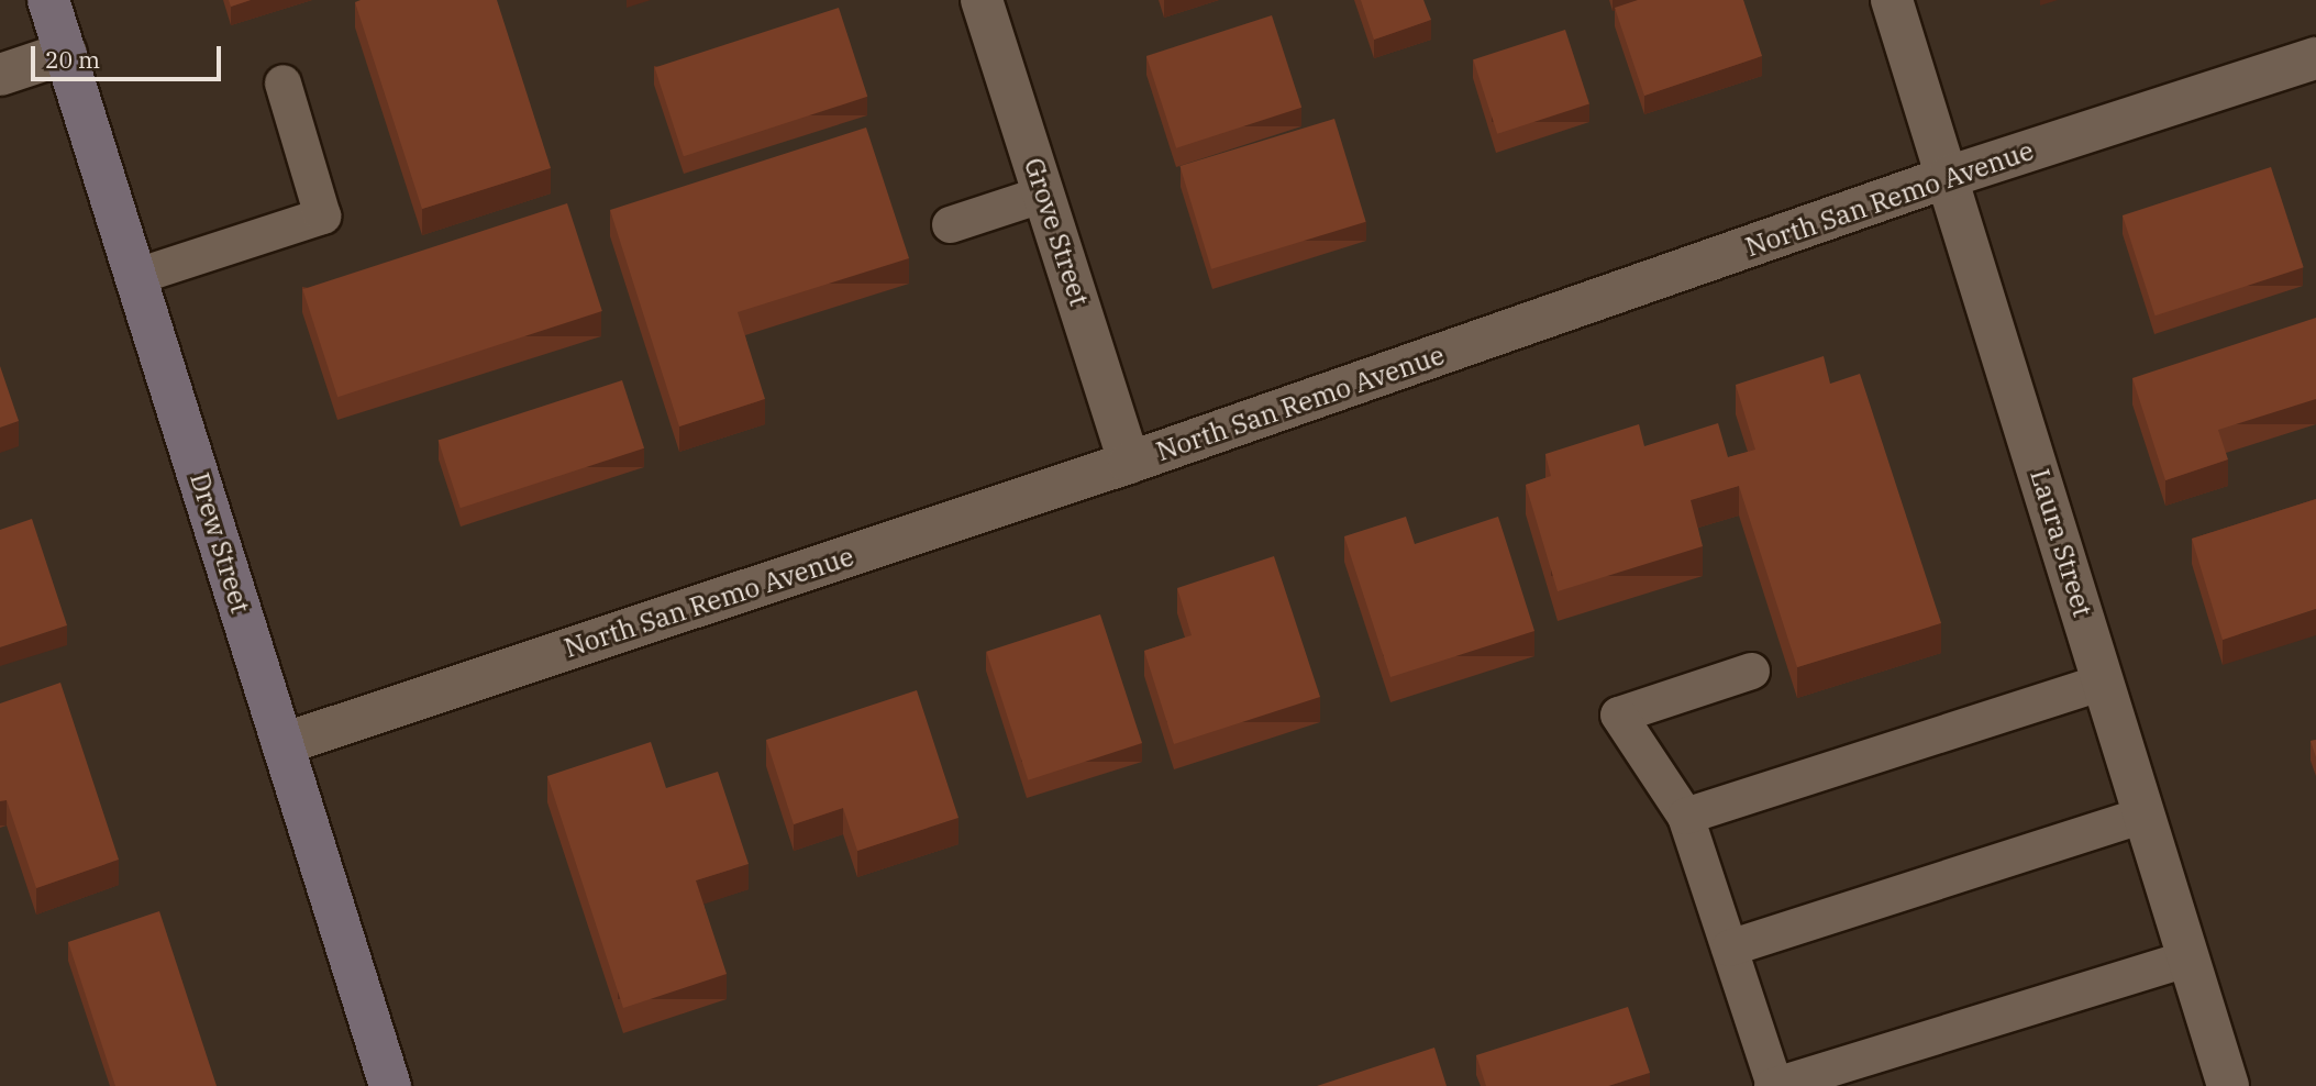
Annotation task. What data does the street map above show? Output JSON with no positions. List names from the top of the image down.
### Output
{
  "streets": {
    "main road": ["Drew Street"],
    "street": ["North San Remo Avenue", "Grove Street", "Laura Street"]
  },
  "crossings": [
    ["North San Remo Avenue", "Grove Street"],
    ["North San Remo Avenue", "Drew Street"],
    ["North San Remo Avenue", "Laura Street"]
  ],
  "scale_bar": "20 m"
}
